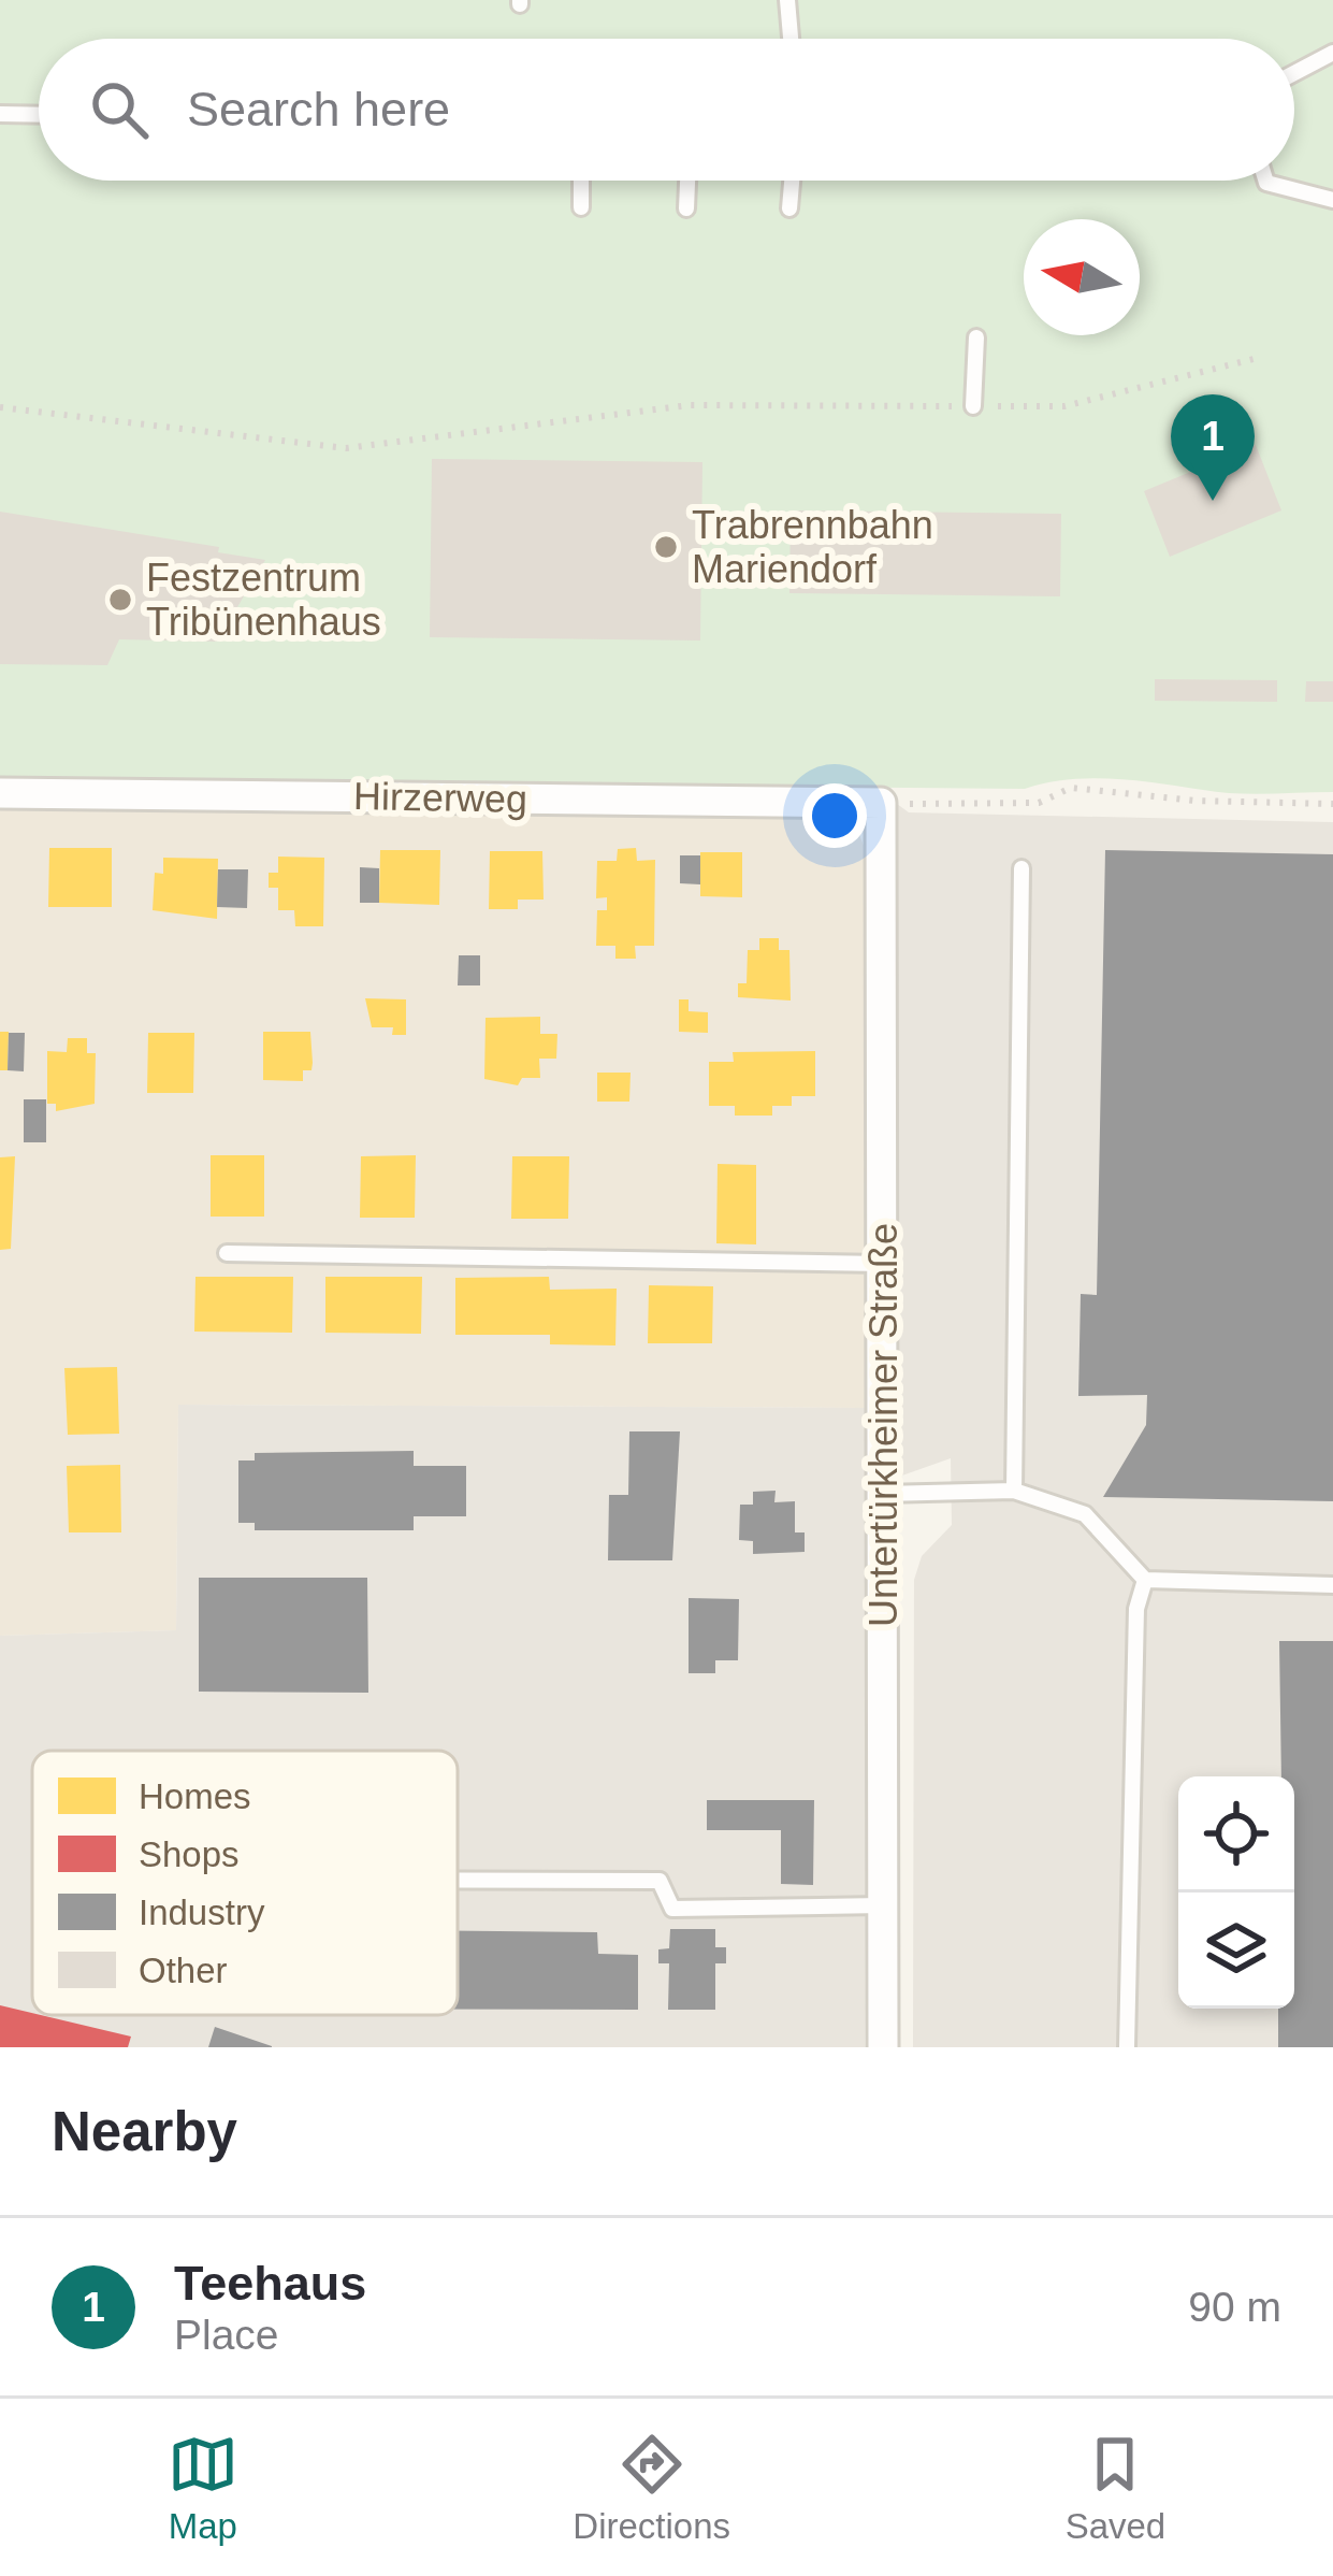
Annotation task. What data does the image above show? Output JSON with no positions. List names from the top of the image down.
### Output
{
  "streets": {
    "street": ["Hirzerweg", "Untertürkheimer Straße"]
  },
  "crossings": [
    ["Hirzerweg", "Untertürkheimer Straße"]
  ],
  "places": ["Trabrennbahn Mariendorf", "Festzentrum Tribünenhaus"],
  "legend": [
    "Homes",
    "Shops",
    "Industry",
    "Other"
  ],
  "north": "left",
  "page": {
    "search": "Search here",
    "pins": "1",
    "heading": "Nearby",
    "list": [
      {
        "mark": "1",
        "name": "Teehaus",
        "note": "Place",
        "value": "90 m"
      }
    ],
    "nav": ["Map", "Directions", "Saved"]
  }
}
